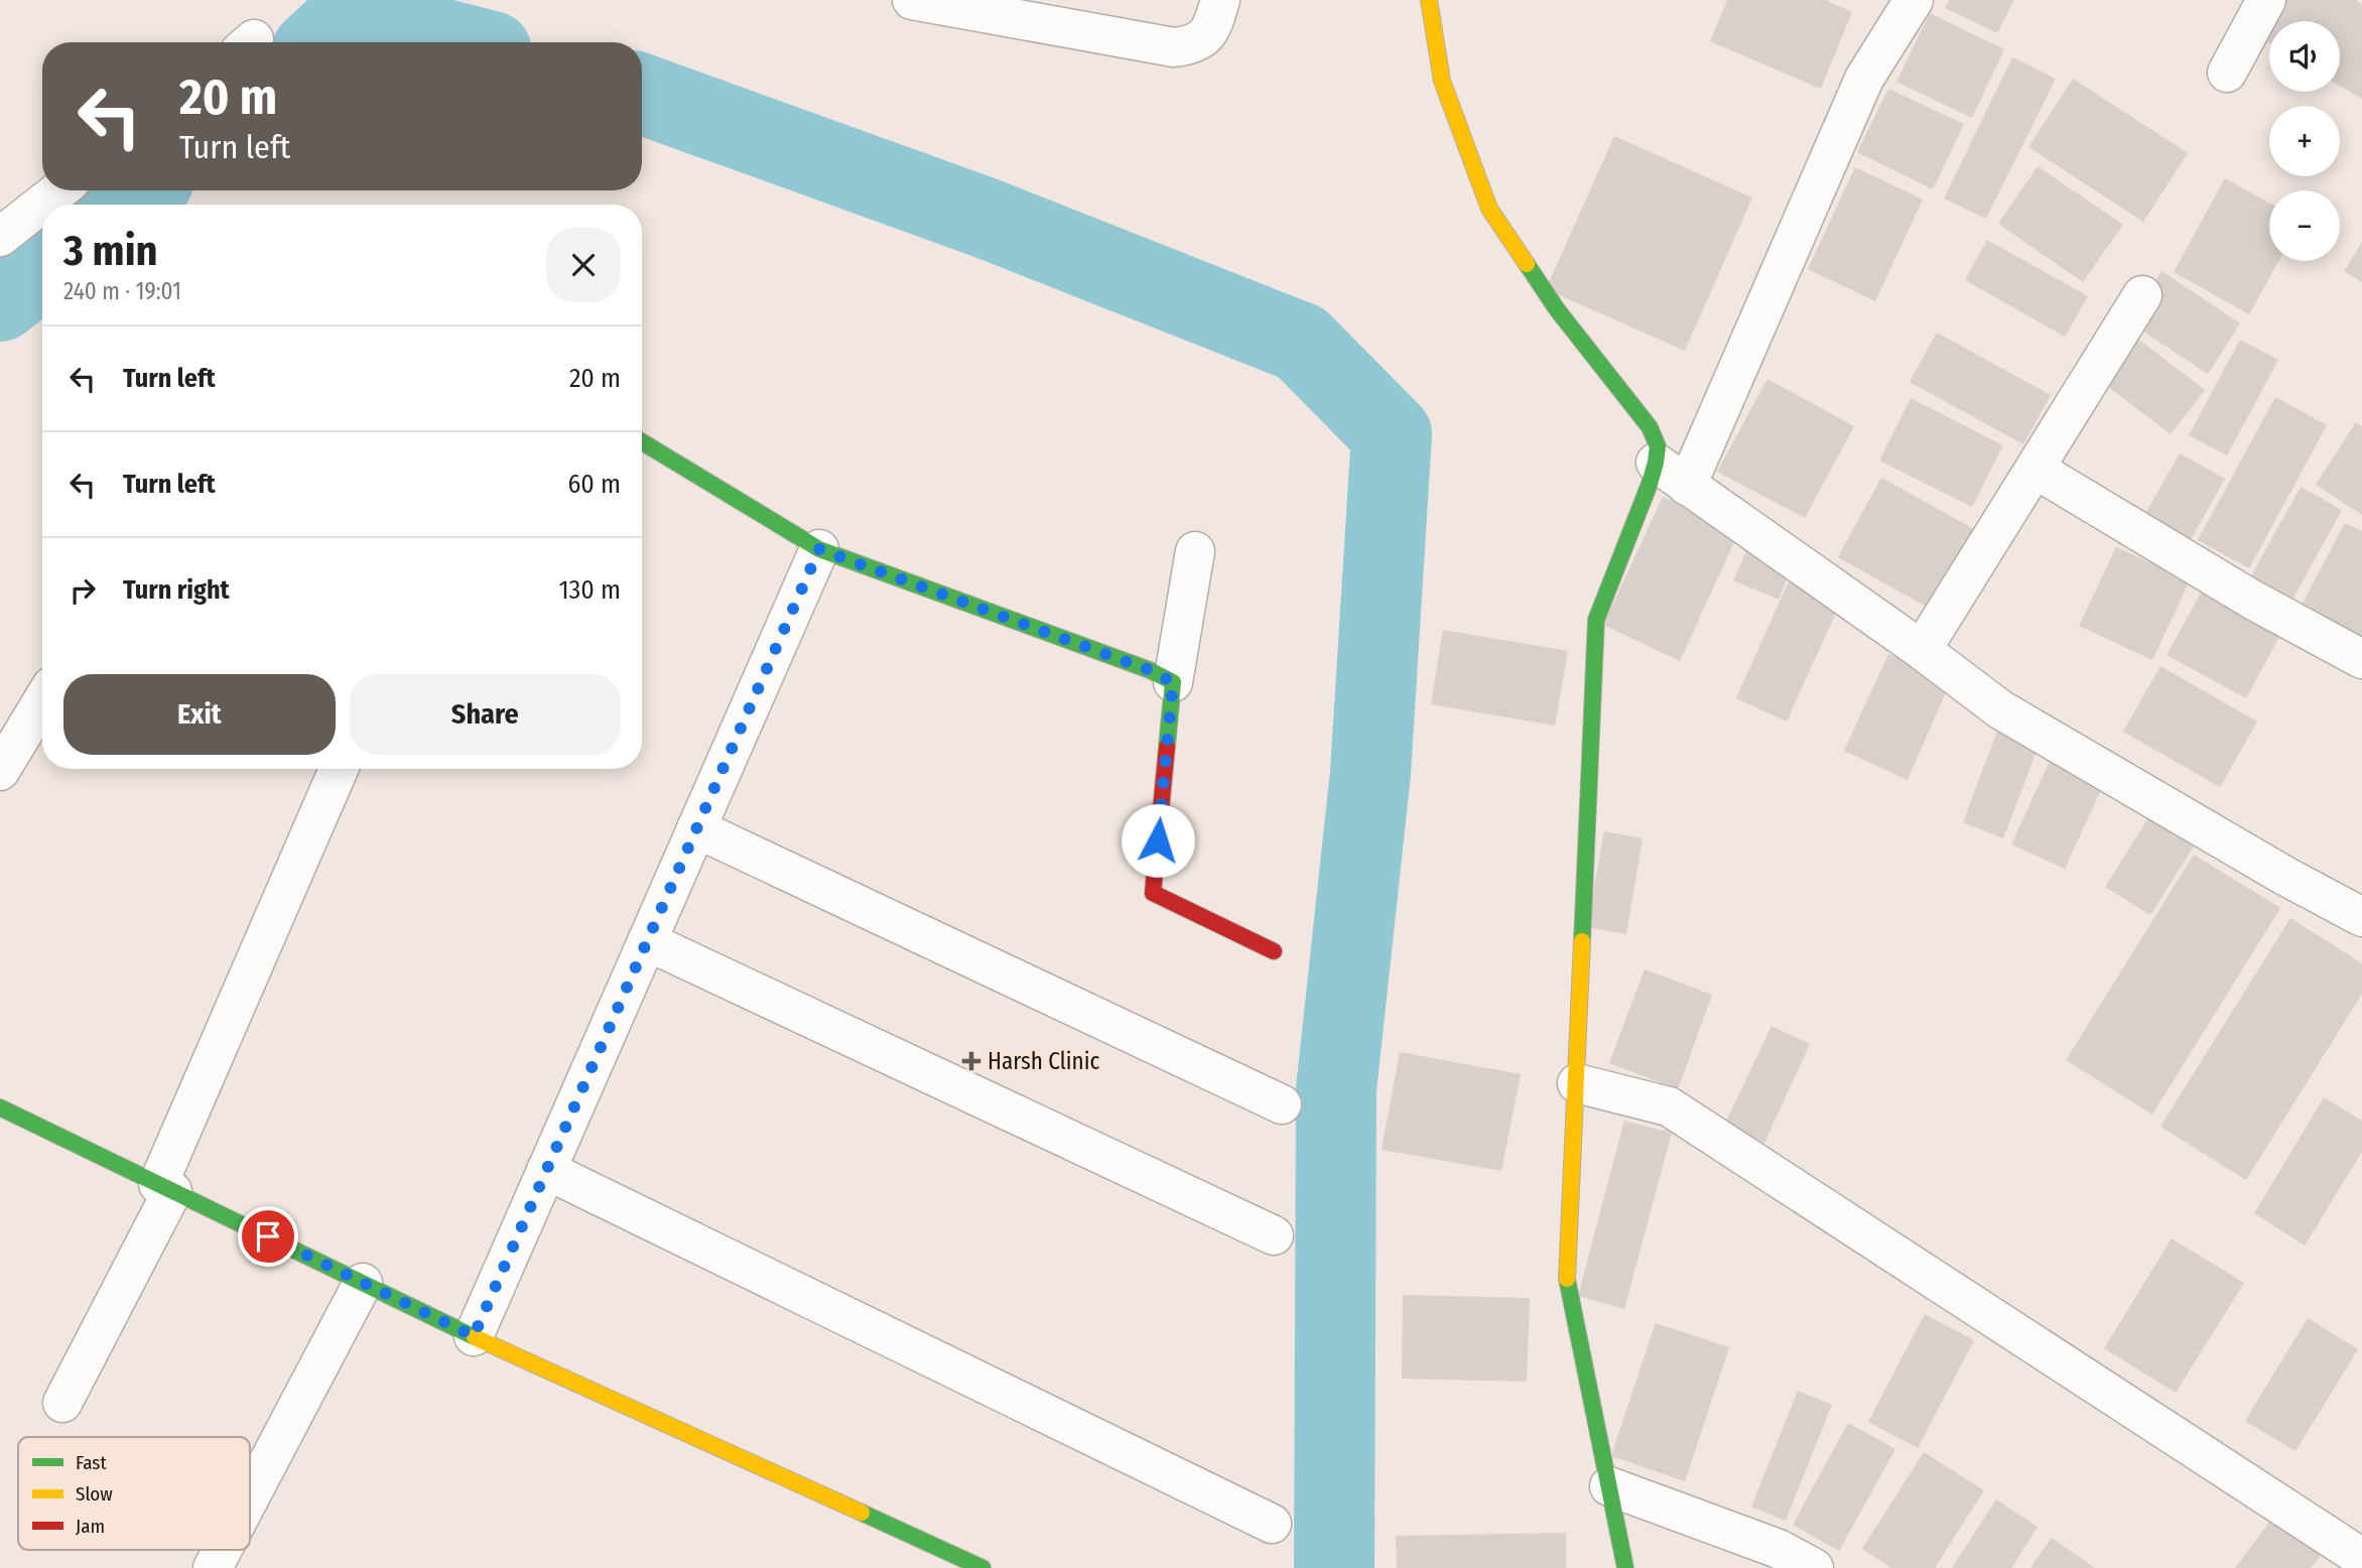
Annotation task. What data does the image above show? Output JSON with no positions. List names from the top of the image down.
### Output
{
  "places": {
    "health": ["Harsh Clinic"]
  },
  "legend": ["Fast", "Slow", "Jam"],
  "page": {
    "map_buttons": ["+", "−"],
    "turn": ["20 m", "Turn left"],
    "heading": ["3 min", "240 m · 19:01"],
    "list": [
      {
        "name": "Turn left",
        "value": "20 m"
      },
      {
        "name": "Turn left",
        "value": "60 m"
      },
      {
        "name": "Turn right",
        "value": "130 m"
      }
    ],
    "buttons": ["Exit", "Share"]
  }
}
